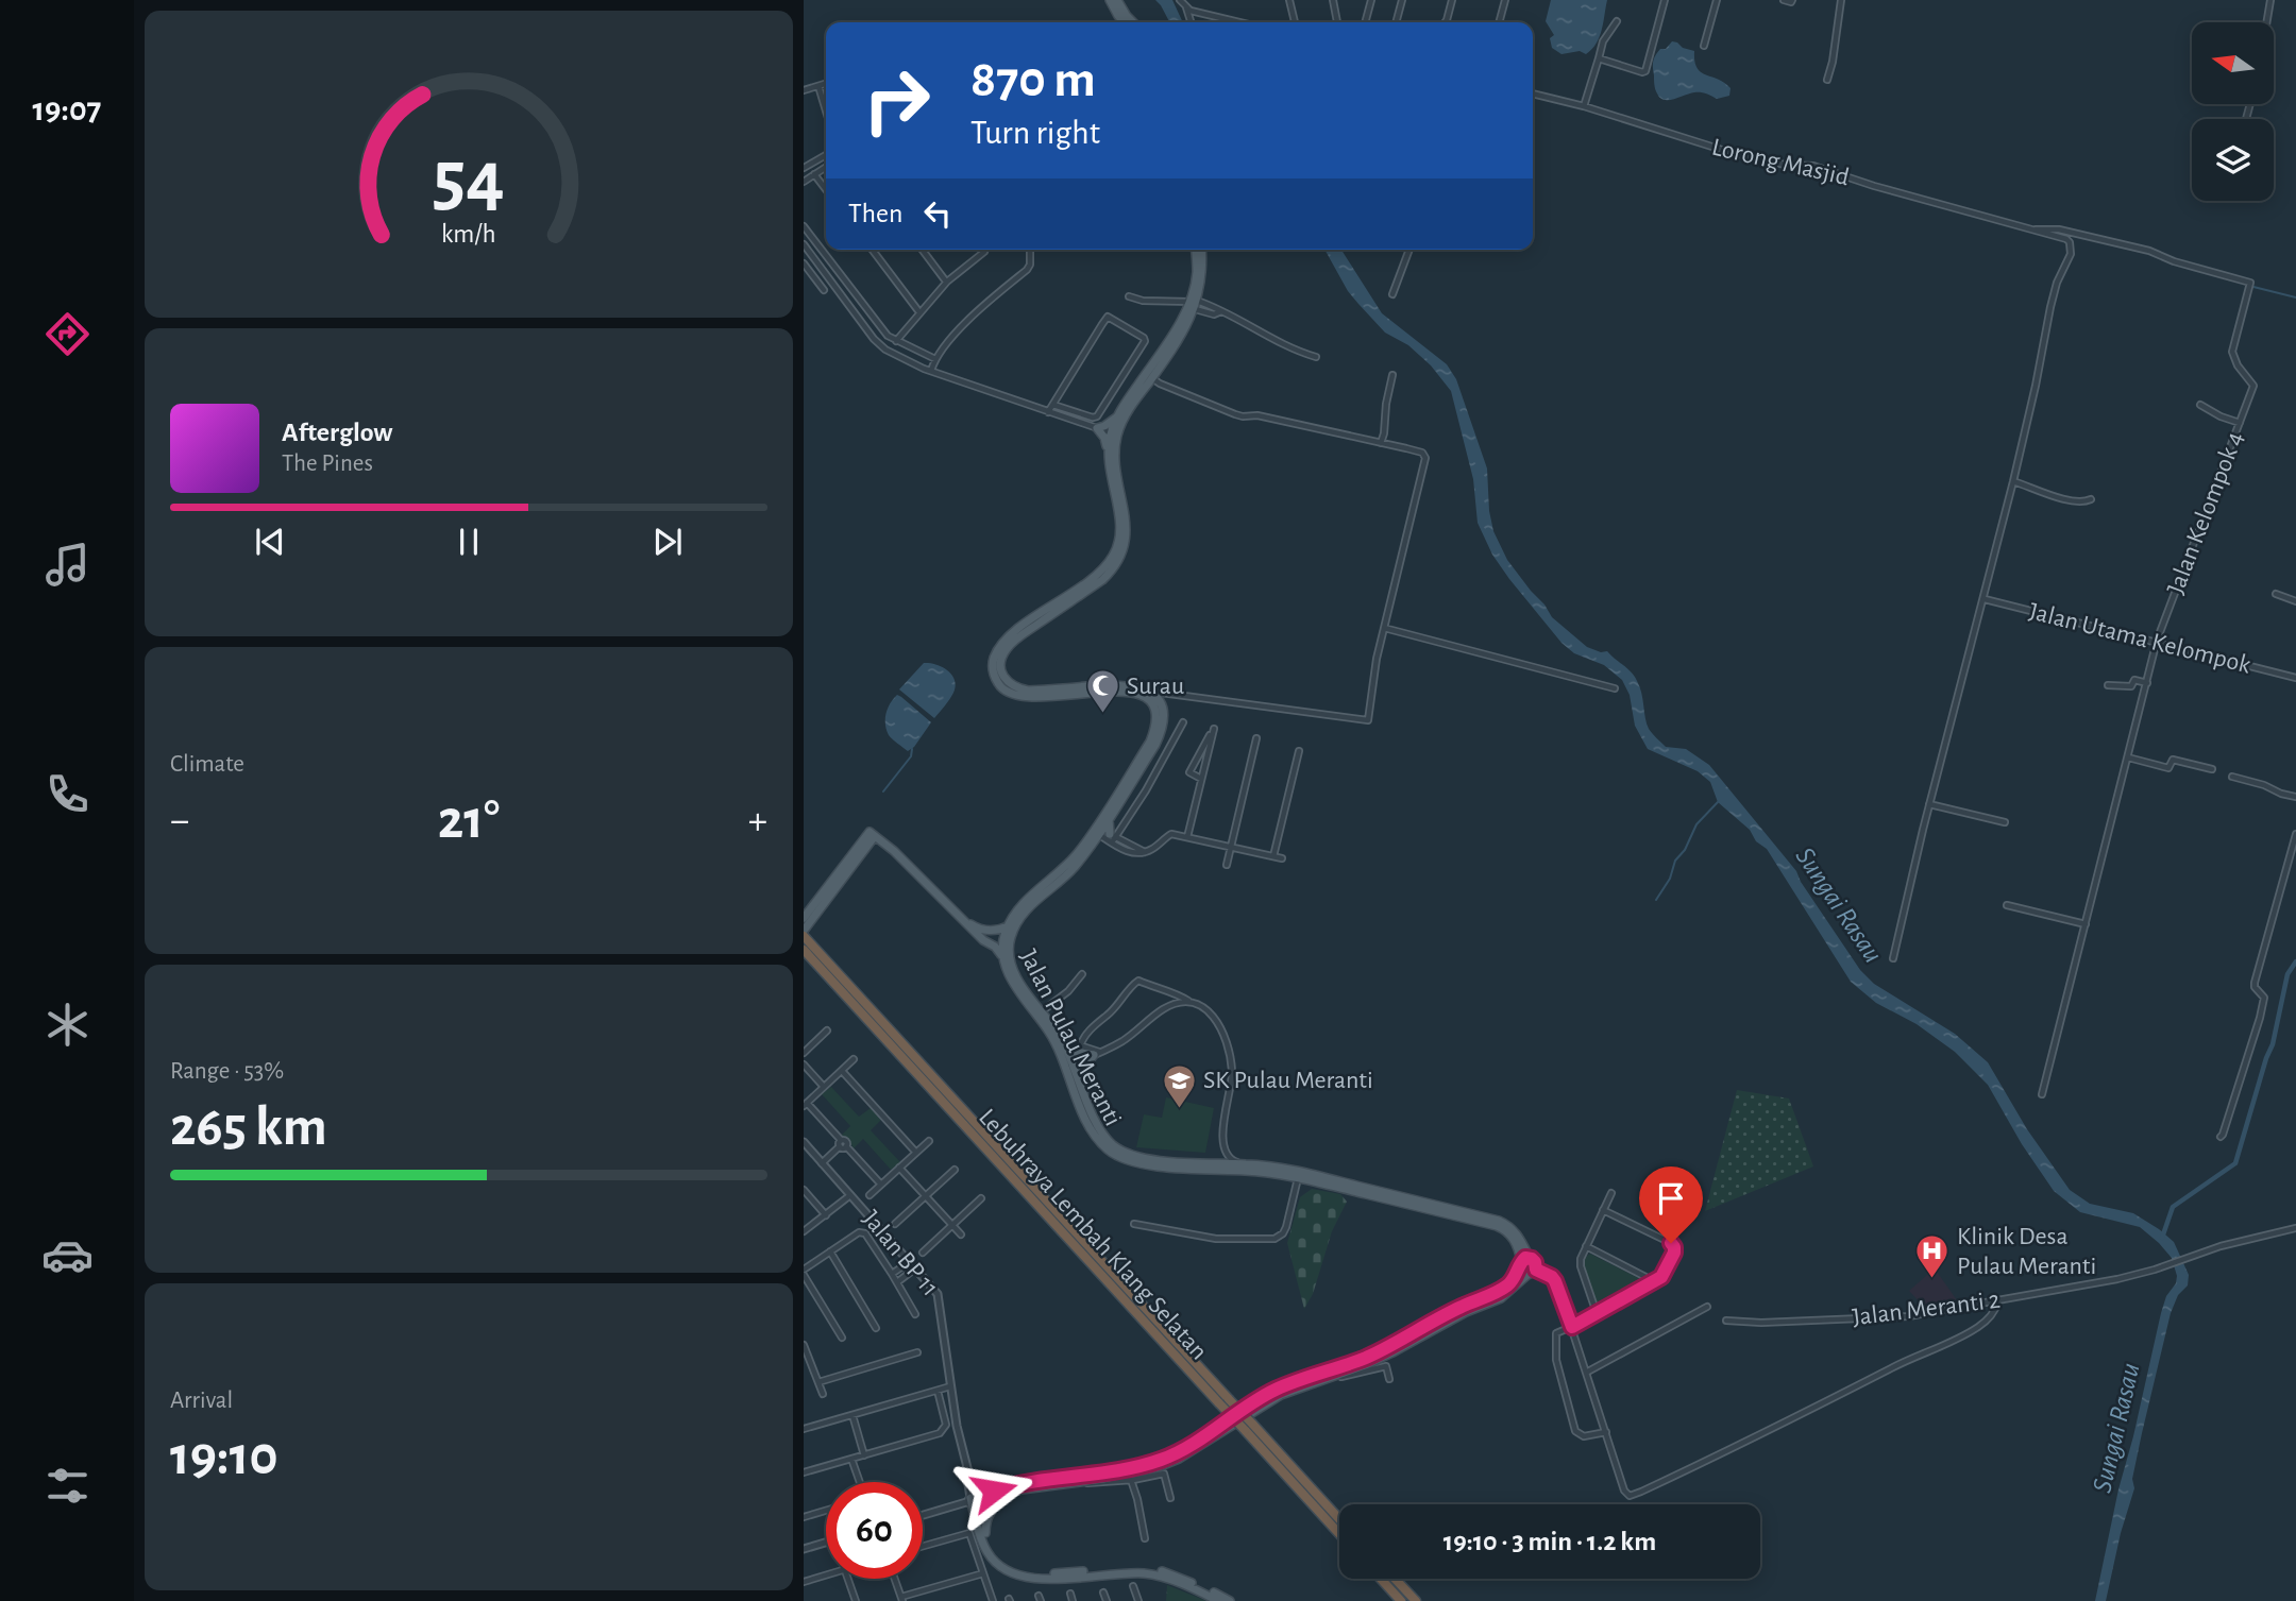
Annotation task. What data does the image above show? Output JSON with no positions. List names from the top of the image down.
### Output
{
  "streets": {
    "highway": ["Lebuhraya Lembah Klang Selatan"],
    "main road": ["Jalan Pulau Meranti"],
    "street": [
      "Lorong Masjid",
      "Jalan Kelompok 4",
      "Jalan Utama Kelompok",
      "Jalan BP 11",
      "Jalan Meranti 2"
    ]
  },
  "crossings": [
    ["Lorong Masjid", "Jalan Kelompok 4"],
    ["Jalan Kelompok 4", "Jalan Utama Kelompok"]
  ],
  "water": ["Sungai Rasau"],
  "places": {
    "mosque": ["Surau"],
    "school or university": ["SK Pulau Meranti"],
    "hospital": ["Klinik Desa Pulau Meranti"]
  },
  "north": "left",
  "page": {
    "tabs": "19:07",
    "turn": ["870 m", "Turn right"],
    "then": "Then",
    "song": ["Afterglow", "The Pines"],
    "tile": [
      "Climate",
      ["Range · 53%", "265 km"],
      ["Arrival", "19:10"]
    ],
    "heat": ["−", "21°", "+"],
    "limit": "60",
    "trip": "19:10 · 3 min · 1.2 km",
    "gauge": ["54", "km/h"]
  }
}
